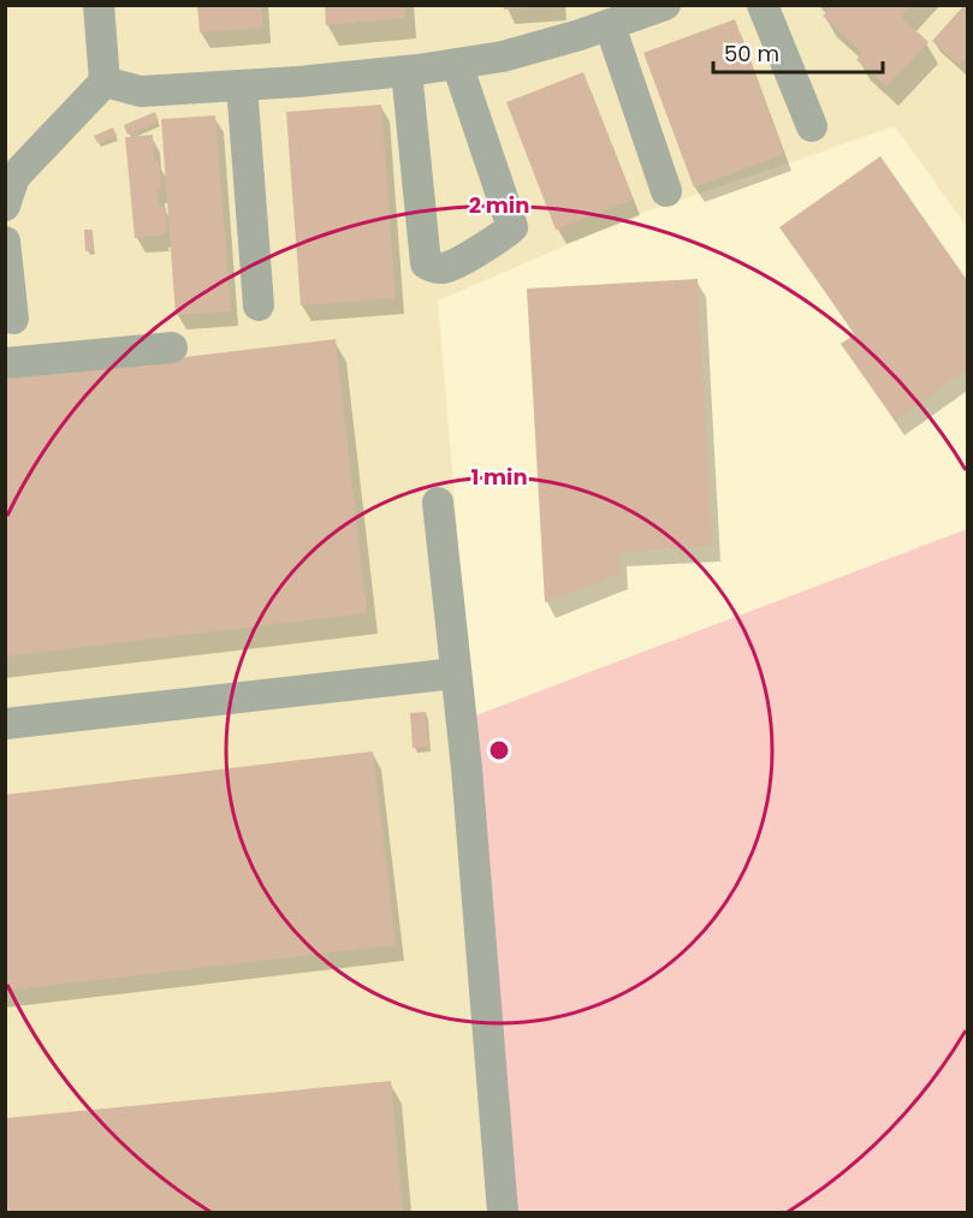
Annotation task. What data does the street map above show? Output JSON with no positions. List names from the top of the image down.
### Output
{
  "scale_bar": "50 m",
  "rings": ["2 min", "1 min"]
}
